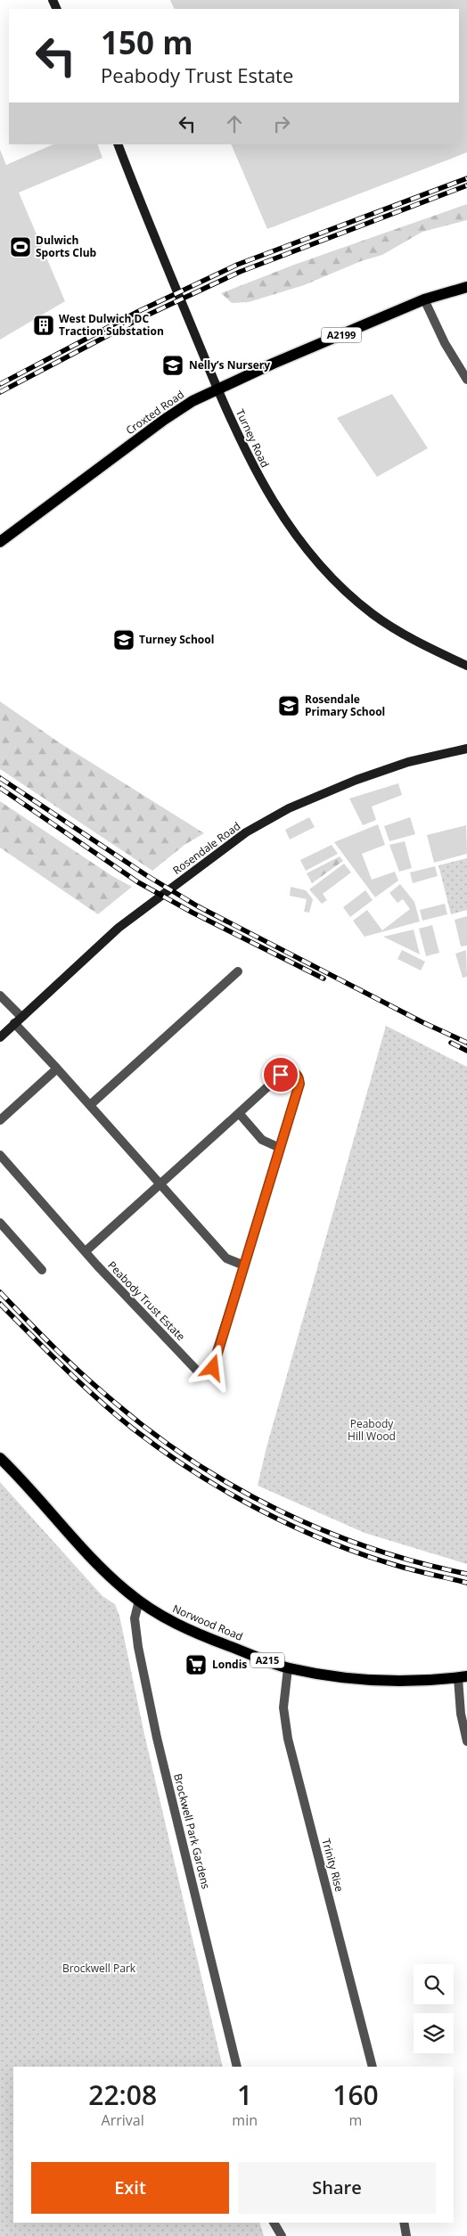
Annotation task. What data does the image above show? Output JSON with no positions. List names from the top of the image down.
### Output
{
  "streets": {
    "main road": [
      "A2199",
      "Croxted Road",
      "Norwood Road",
      "A215"
    ],
    "street": [
      "Turney Road",
      "Rosendale Road",
      "Peabody Trust Estate",
      "Brockwell Park Gardens",
      "Trinity Rise"
    ]
  },
  "crossings": [
    ["Croxted Road", "Turney Road"],
    ["Norwood Road", "Brockwell Park Gardens"],
    ["Norwood Road", "Trinity Rise"]
  ],
  "parks": ["Peabody Hill Wood", "Brockwell Park"],
  "places": {
    "sports": ["Dulwich Sports Club"],
    "building": ["West Dulwich DC Traction Substation"],
    "school or university": ["Nelly’s Nursery", "Turney School", "Rosendale Primary School"],
    "supermarket": ["Londis"]
  },
  "page": {
    "turn": ["150 m", "Peabody Trust Estate"],
    "eta": [
      "22:08",
      "Arrival",
      "1",
      "min",
      "160",
      "m"
    ],
    "buttons": ["Exit", "Share"]
  }
}
